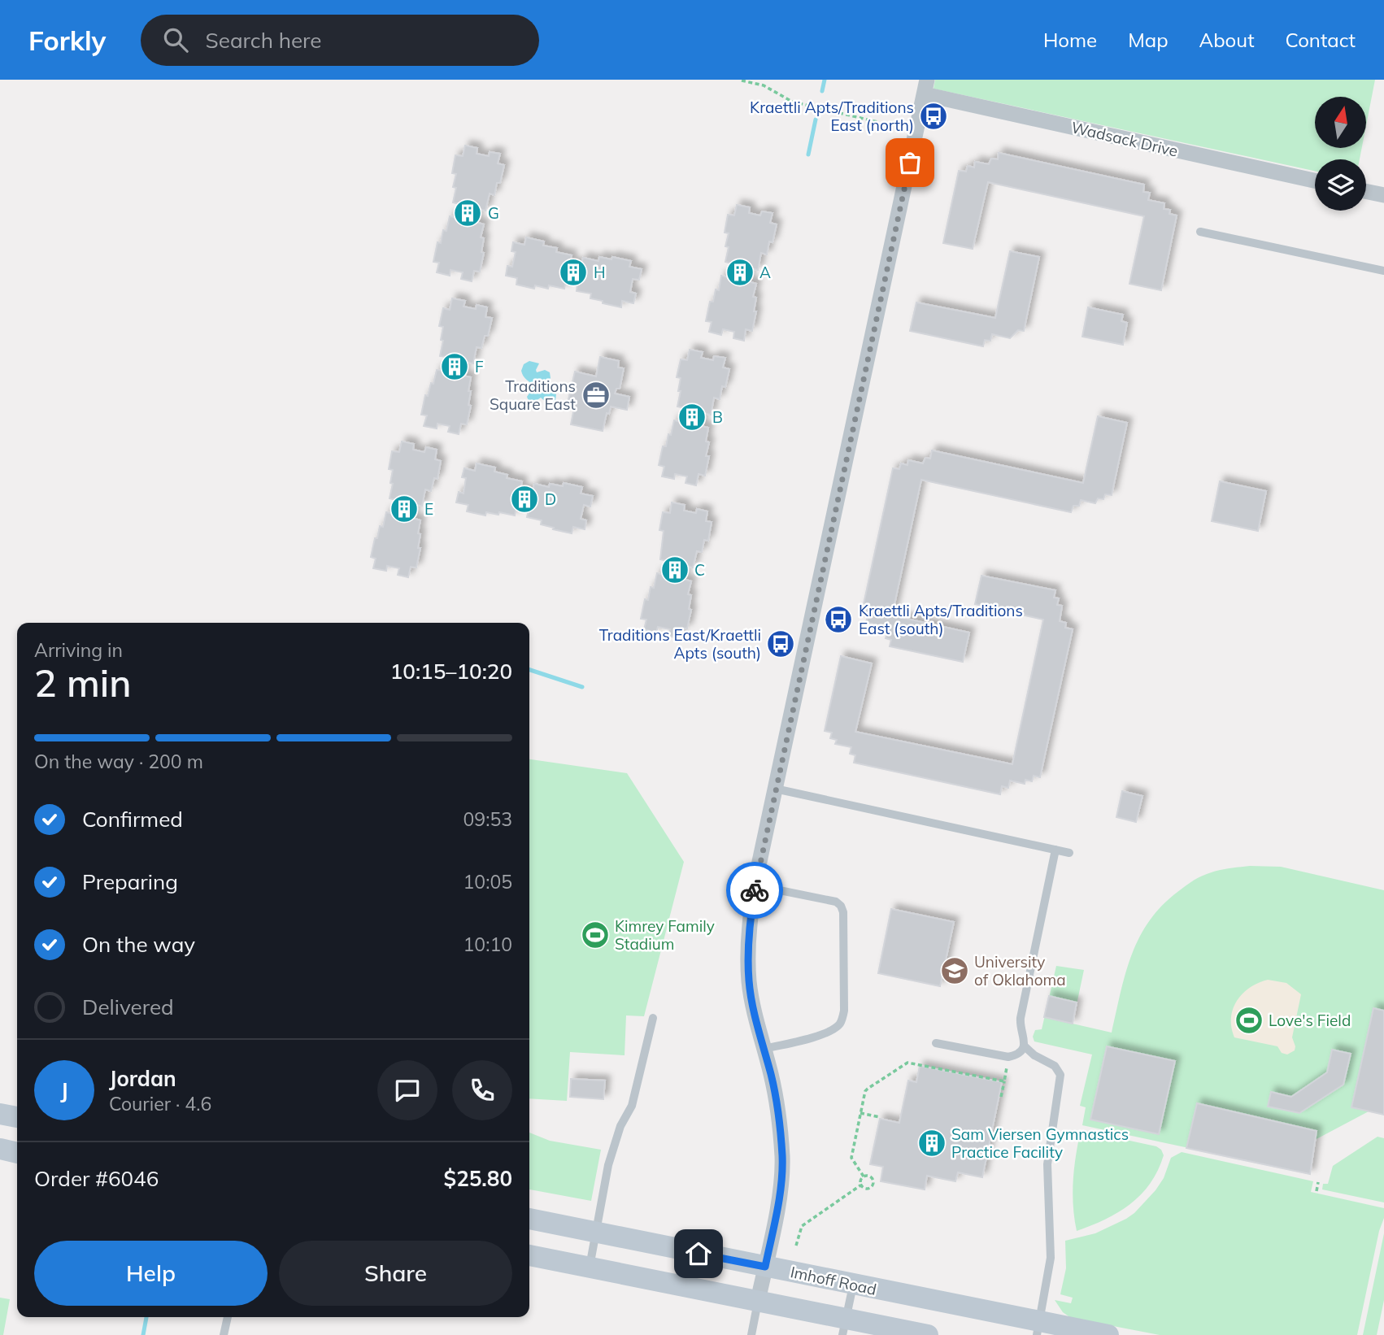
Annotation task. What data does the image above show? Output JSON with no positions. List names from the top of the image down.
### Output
{
  "streets": {
    "main road": ["Imhoff Road"],
    "street": ["Wadsack Drive"]
  },
  "places": {
    "bus stop": ["Kraettli Apts/Traditions East (north)", "Kraettli Apts/Traditions East (south)", "Traditions East/Kraettli Apts (south)"],
    "building": [
      "G",
      "H",
      "A",
      "F",
      "B",
      "D",
      "E",
      "C",
      "Sam Viersen Gymnastics Practice Facility"
    ],
    "office": ["Traditions Square East"],
    "sports": ["Kimrey Family Stadium", "Love's Field"],
    "school or university": ["University of Oklahoma"]
  },
  "north": "top",
  "page": {
    "header": "Forkly",
    "search": "Search here",
    "nav": [
      "Home",
      "Map",
      "About",
      "Contact"
    ],
    "heading": ["2 min", "Arriving in", "10:15–10:20"],
    "panel": [
      "Jordan",
      "Courier · 4.6",
      "Order #6046",
      "$25.80"
    ],
    "bar": "On the way · 200 m",
    "list": [
      ["Confirmed", "09:53"],
      ["Preparing", "10:05"],
      ["On the way", "10:10"],
      "Delivered"
    ],
    "round": "J",
    "buttons": ["Help", "Share"]
  }
}
